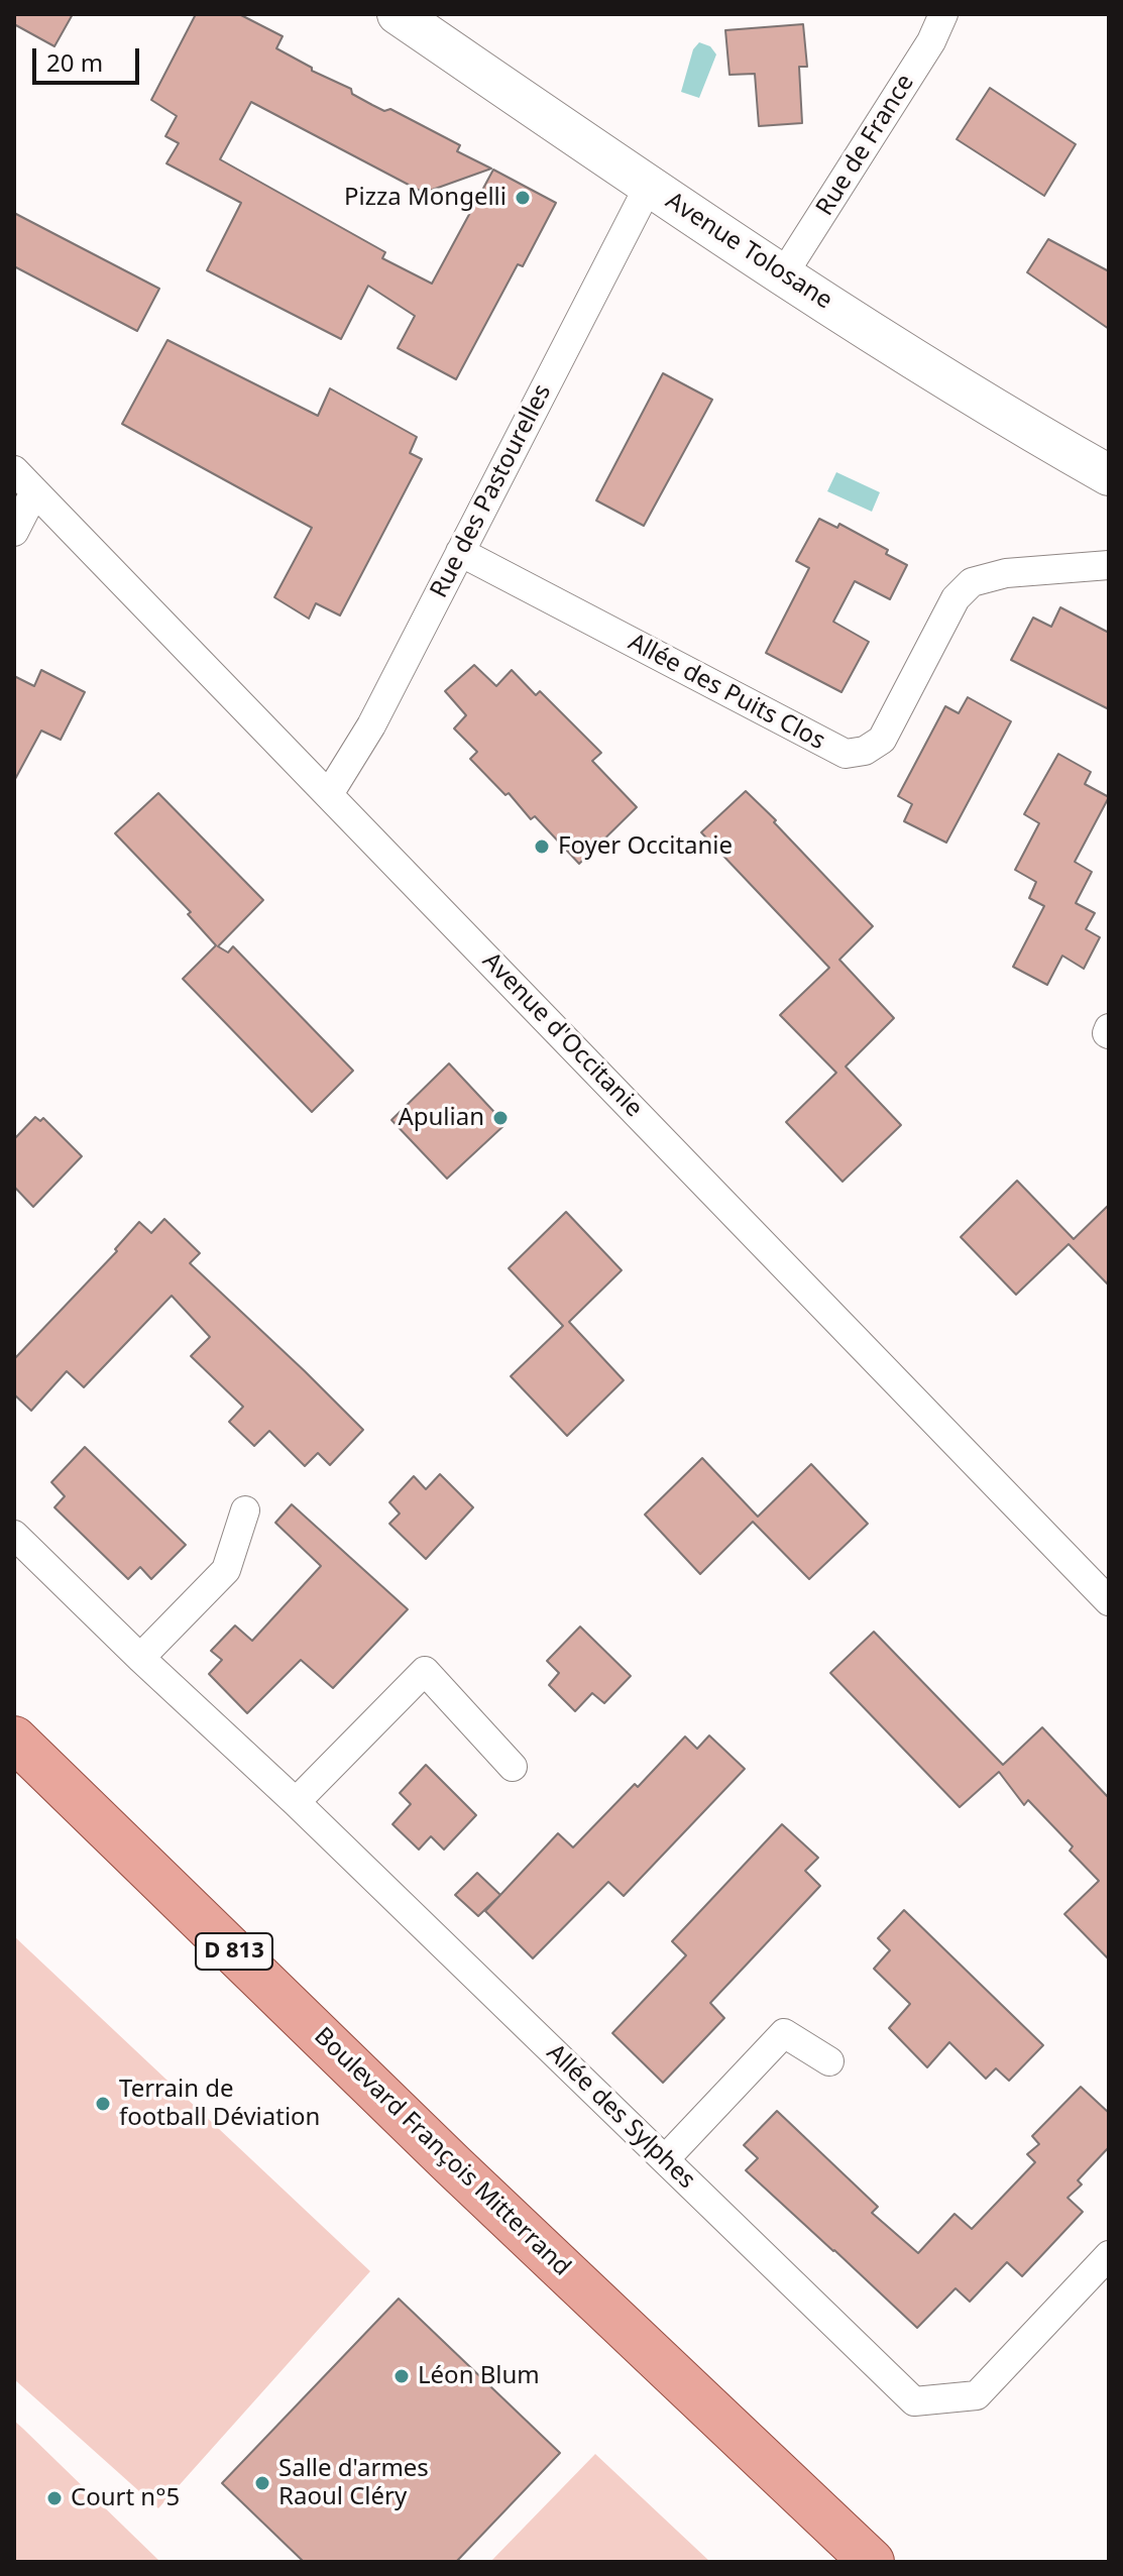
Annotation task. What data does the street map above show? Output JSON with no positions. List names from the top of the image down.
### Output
{
  "streets": {
    "main road": ["Avenue Tolosane", "D 813", "Boulevard François Mitterrand"],
    "street": [
      "Rue de France",
      "Rue des Pastourelles",
      "Allée des Puits Clos",
      "Avenue d'Occitanie",
      "Allée des Sylphes"
    ]
  },
  "crossings": [
    ["Rue de France", "Avenue Tolosane"],
    ["Avenue Tolosane", "Rue des Pastourelles"],
    ["Rue des Pastourelles", "Allée des Puits Clos"],
    ["Rue des Pastourelles", "Avenue d'Occitanie"]
  ],
  "places": [
    "Pizza Mongelli",
    "Foyer Occitanie",
    "Apulian",
    "Terrain de football Déviation",
    "Léon Blum",
    "Salle d'armes Raoul Cléry",
    "Court n°5"
  ],
  "scale_bar": "20 m"
}
